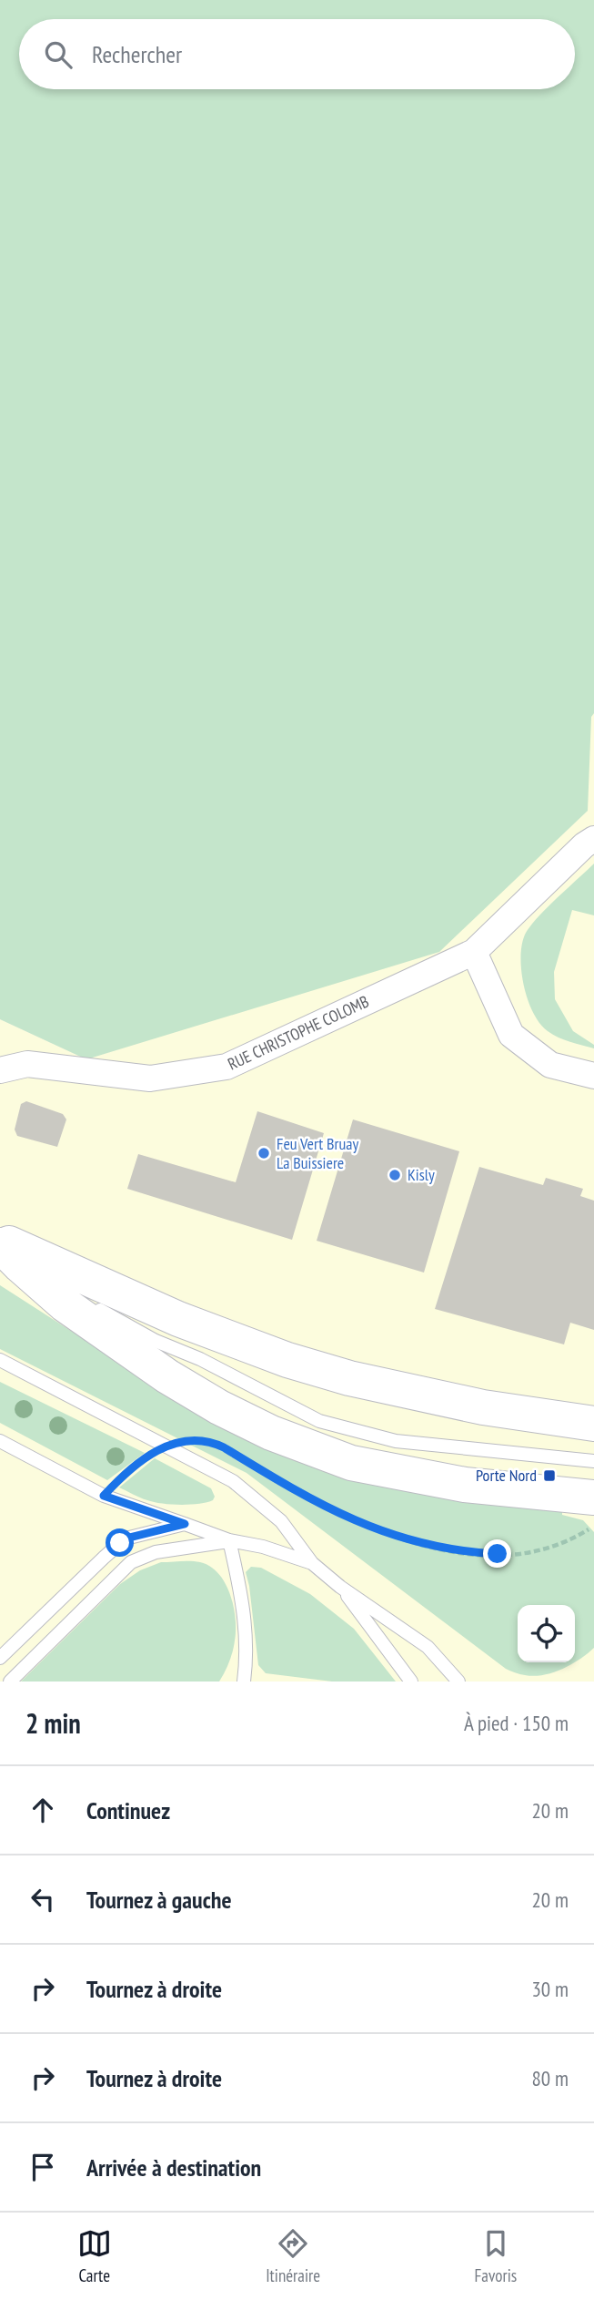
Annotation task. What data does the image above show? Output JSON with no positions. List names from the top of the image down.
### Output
{
  "streets": {
    "street": ["RUE CHRISTOPHE COLOMB"]
  },
  "places": {
    "other": ["Feu Vert Bruay La Buissiere", "Kisly"],
    "transit": ["Porte Nord"]
  },
  "page": {
    "search": "Rechercher",
    "heading": ["2 min", "À pied · 150 m"],
    "list": [
      ["Continuez", "20 m"],
      ["Tournez à gauche", "20 m"],
      ["Tournez à droite", "30 m"],
      ["Tournez à droite", "80 m"],
      "Arrivée à destination"
    ],
    "nav": ["Carte", "Itinéraire", "Favoris"]
  }
}
